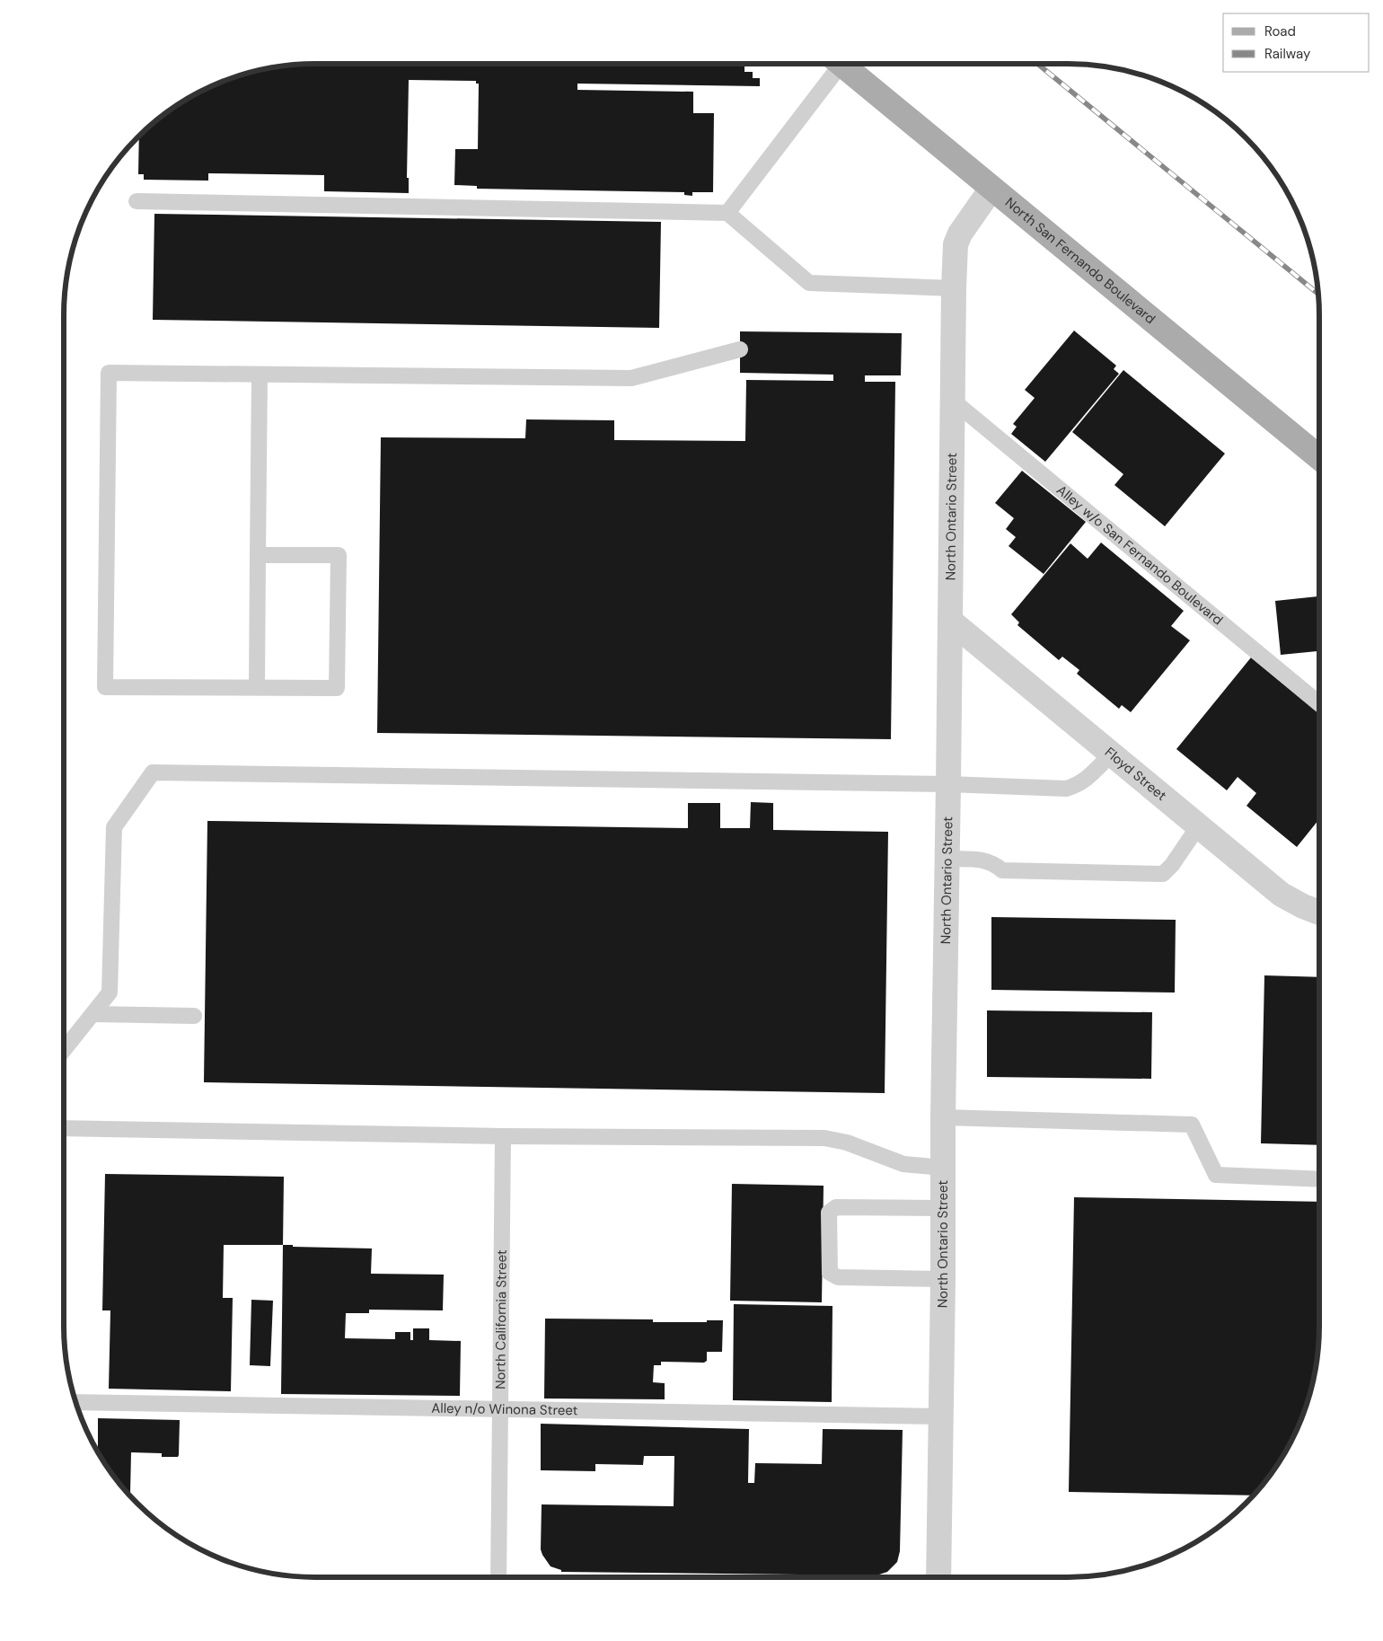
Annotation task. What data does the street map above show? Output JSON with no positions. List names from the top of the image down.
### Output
{
  "streets": {
    "main road": ["North San Fernando Boulevard"],
    "street": ["North Ontario Street", "Floyd Street"],
    "lane": ["Alley w/o San Fernando Boulevard", "North California Street", "Alley n/o Winona Street"]
  },
  "crossings": [
    ["North San Fernando Boulevard", "North Ontario Street"],
    ["North Ontario Street", "Alley w/o San Fernando Boulevard"],
    ["North Ontario Street", "Floyd Street"],
    ["North Ontario Street", "Alley n/o Winona Street"],
    ["North California Street", "Alley n/o Winona Street"]
  ],
  "legend": ["Road", "Railway"]
}
